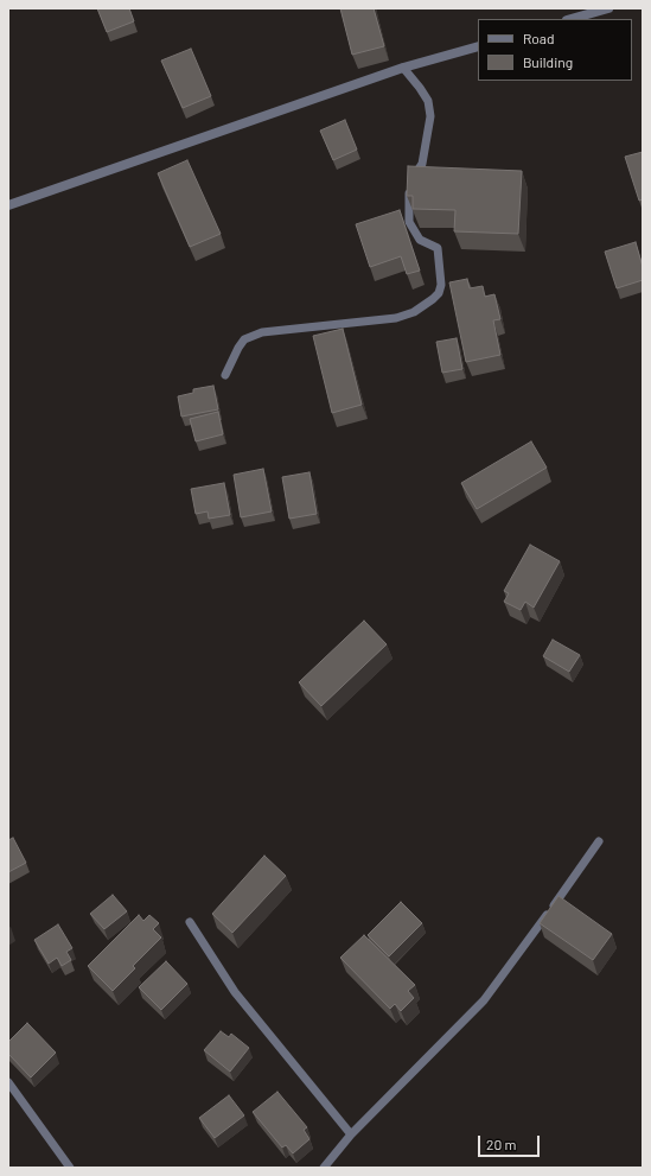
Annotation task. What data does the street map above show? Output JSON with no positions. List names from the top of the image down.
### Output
{
  "legend": ["Road", "Building"],
  "scale_bar": "20 m"
}
